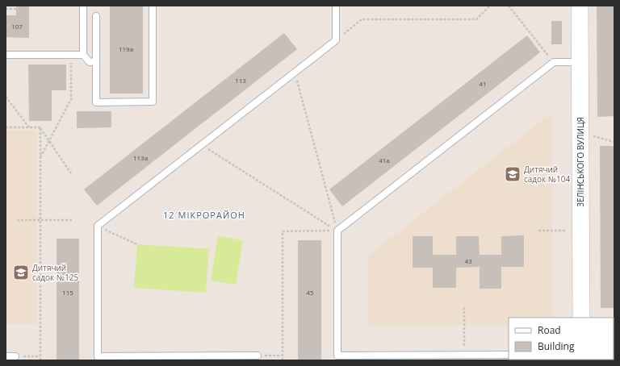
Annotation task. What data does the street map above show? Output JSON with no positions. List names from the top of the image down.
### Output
{
  "streets": {
    "street": ["ЗЕЛІНСЬКОГО ВУЛИЦЯ"]
  },
  "districts": ["12 МІКРОРАЙОН"],
  "places": {
    "school or university": ["Дитячий садок №104", "Дитячий садок №125"]
  },
  "house_numbers": [
    "107",
    "119а",
    "113",
    "41",
    "113а",
    "41а",
    "43",
    "115",
    "45"
  ],
  "legend": ["Road", "Building"]
}
